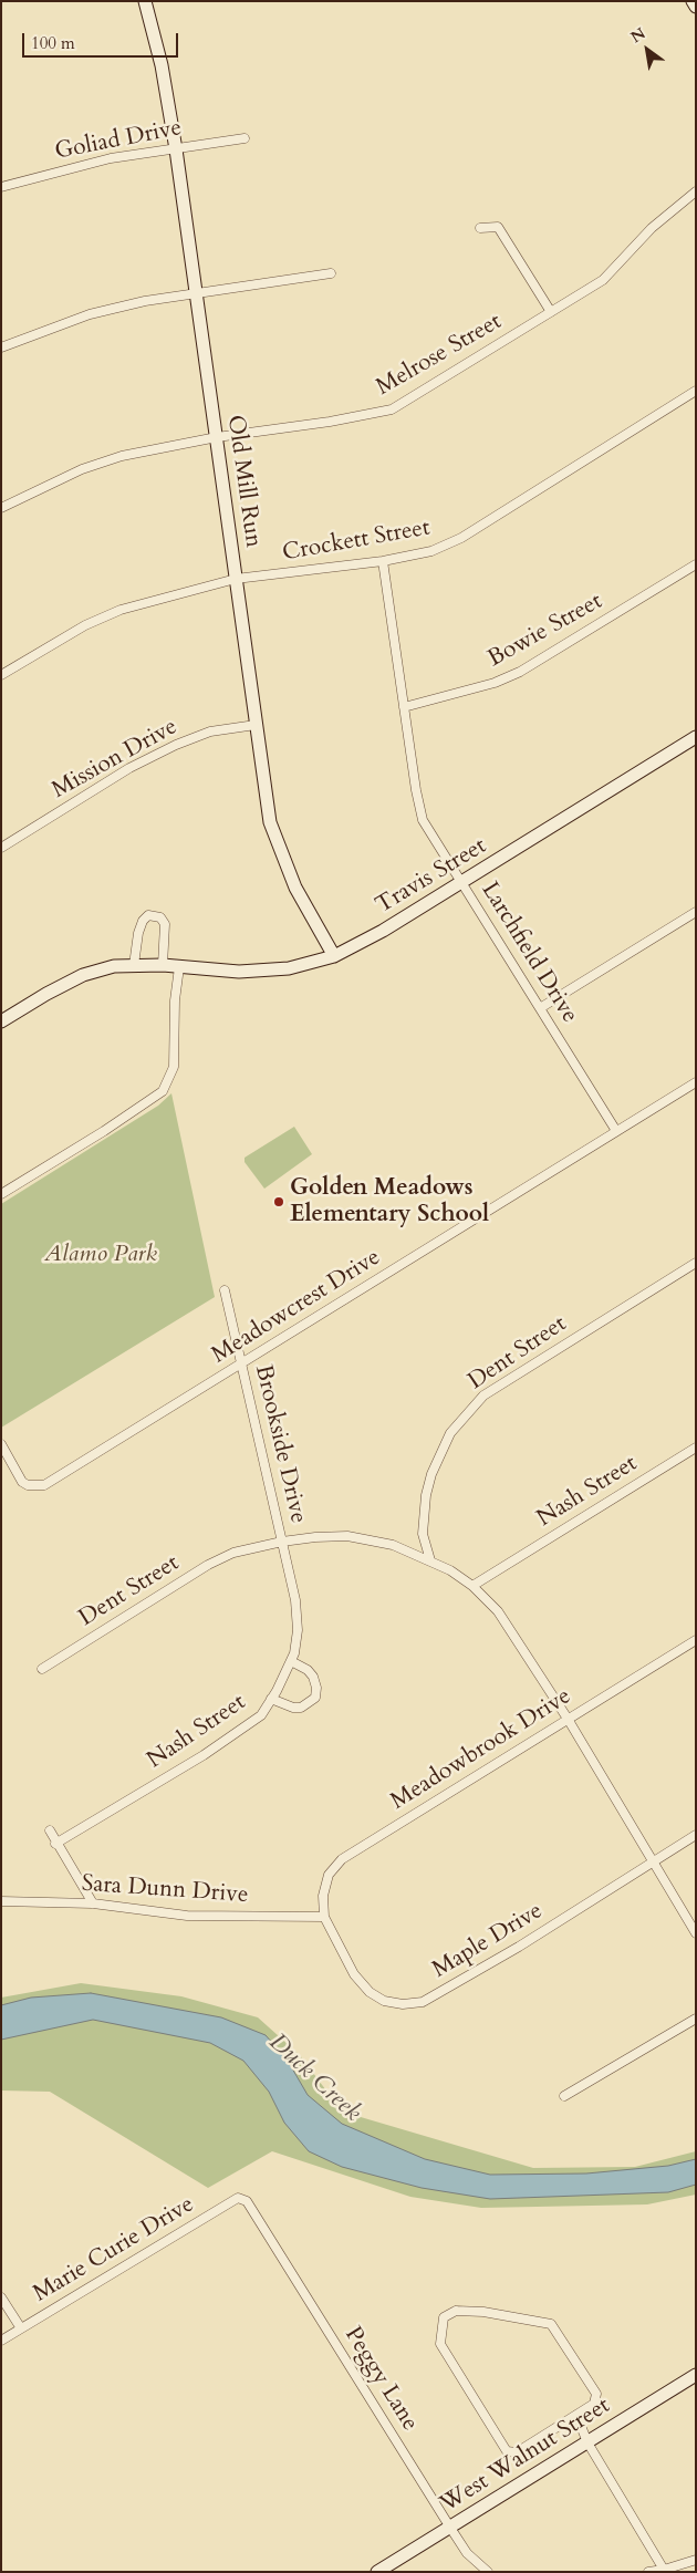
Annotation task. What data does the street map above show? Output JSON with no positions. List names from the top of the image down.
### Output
{
  "streets": {
    "street": [
      "Goliad Drive",
      "Melrose Street",
      "Old Mill Run",
      "Crockett Street",
      "Bowie Street",
      "Mission Drive",
      "Travis Street",
      "Larchfield Drive",
      "Meadowcrest Drive",
      "Dent Street",
      "Brookside Drive",
      "Nash Street",
      "Meadowbrook Drive",
      "Sara Dunn Drive",
      "Maple Drive",
      "Marie Curie Drive",
      "Peggy Lane",
      "West Walnut Street"
    ]
  },
  "crossings": [
    ["Goliad Drive", "Old Mill Run"],
    ["Melrose Street", "Old Mill Run"],
    ["Old Mill Run", "Crockett Street"],
    ["Old Mill Run", "Mission Drive"],
    ["Old Mill Run", "Travis Street"],
    ["Crockett Street", "Larchfield Drive"],
    ["Bowie Street", "Larchfield Drive"],
    ["Travis Street", "Larchfield Drive"],
    ["Larchfield Drive", "Meadowcrest Drive"],
    ["Meadowcrest Drive", "Brookside Drive"],
    ["Dent Street", "Brookside Drive"],
    ["Dent Street", "Nash Street"],
    ["Brookside Drive", "Nash Street"],
    ["Meadowbrook Drive", "Sara Dunn Drive"],
    ["Meadowbrook Drive", "Maple Drive"],
    ["Sara Dunn Drive", "Maple Drive"],
    ["Marie Curie Drive", "Peggy Lane"],
    ["Peggy Lane", "West Walnut Street"]
  ],
  "water": ["Duck Creek"],
  "parks": ["Alamo Park"],
  "places": ["Golden Meadows Elementary School"],
  "scale_bar": "100 m",
  "north": "top left"
}
